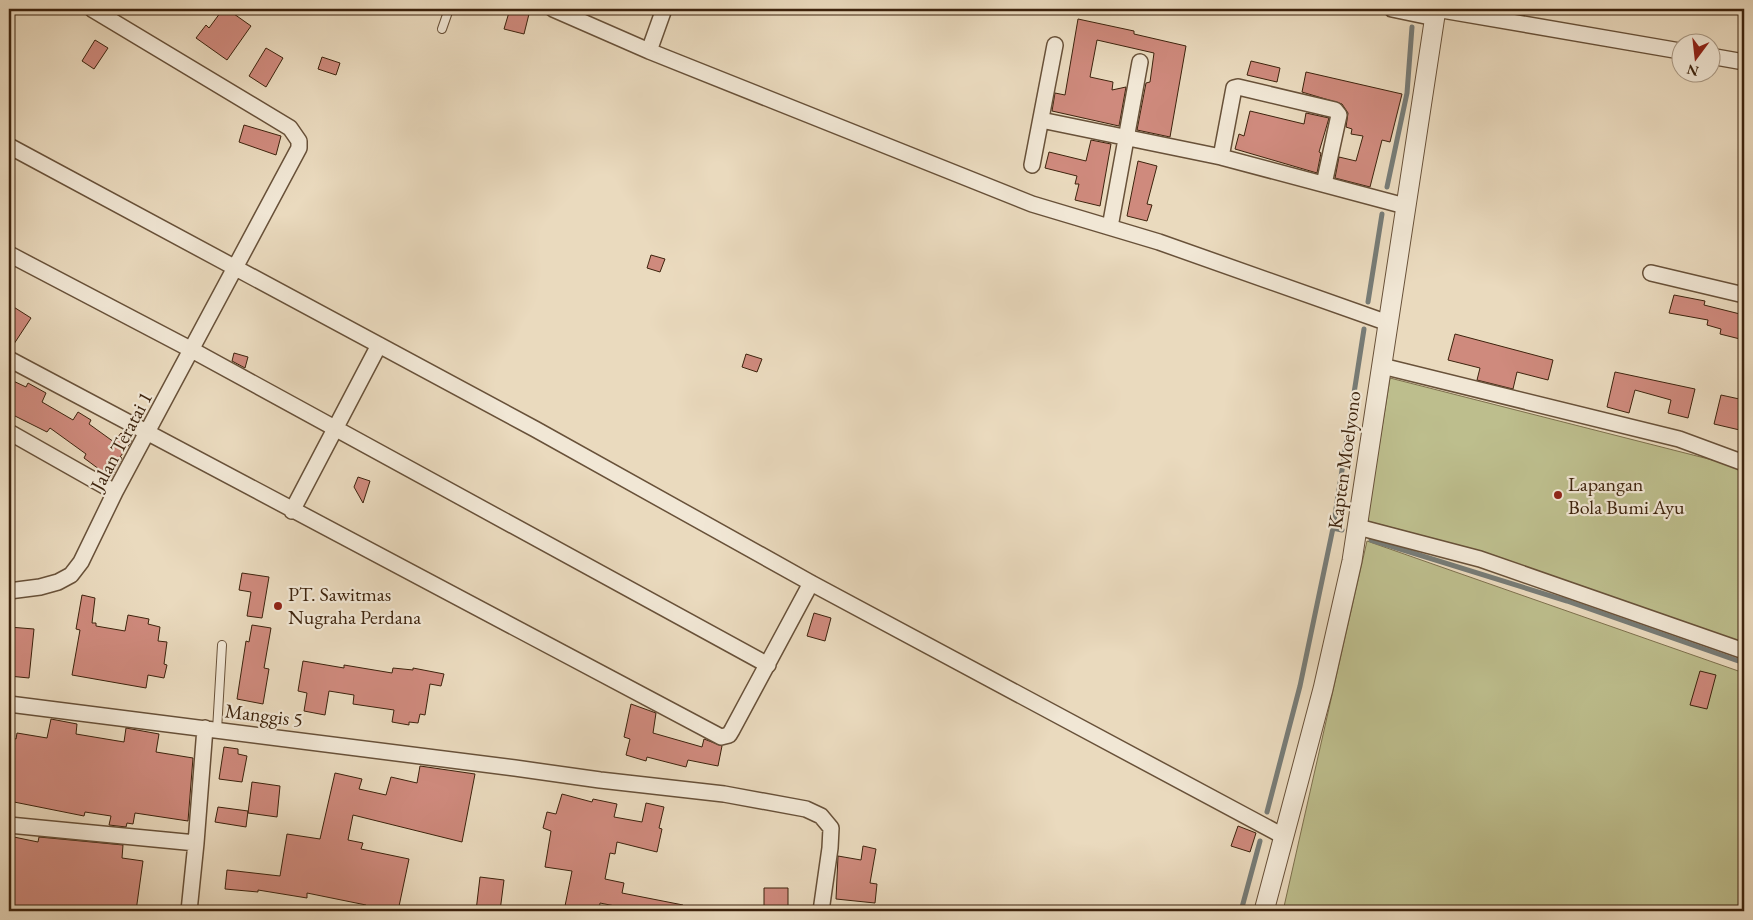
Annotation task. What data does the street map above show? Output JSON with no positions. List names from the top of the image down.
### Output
{
  "streets": {
    "street": ["Jalan Teratai 1", "Kapten Moelyono", "Manggis 5"]
  },
  "places": ["Lapangan Bola Bumi Ayu", "PT. Sawitmas Nugraha Perdana"],
  "north": "bottom"
}
